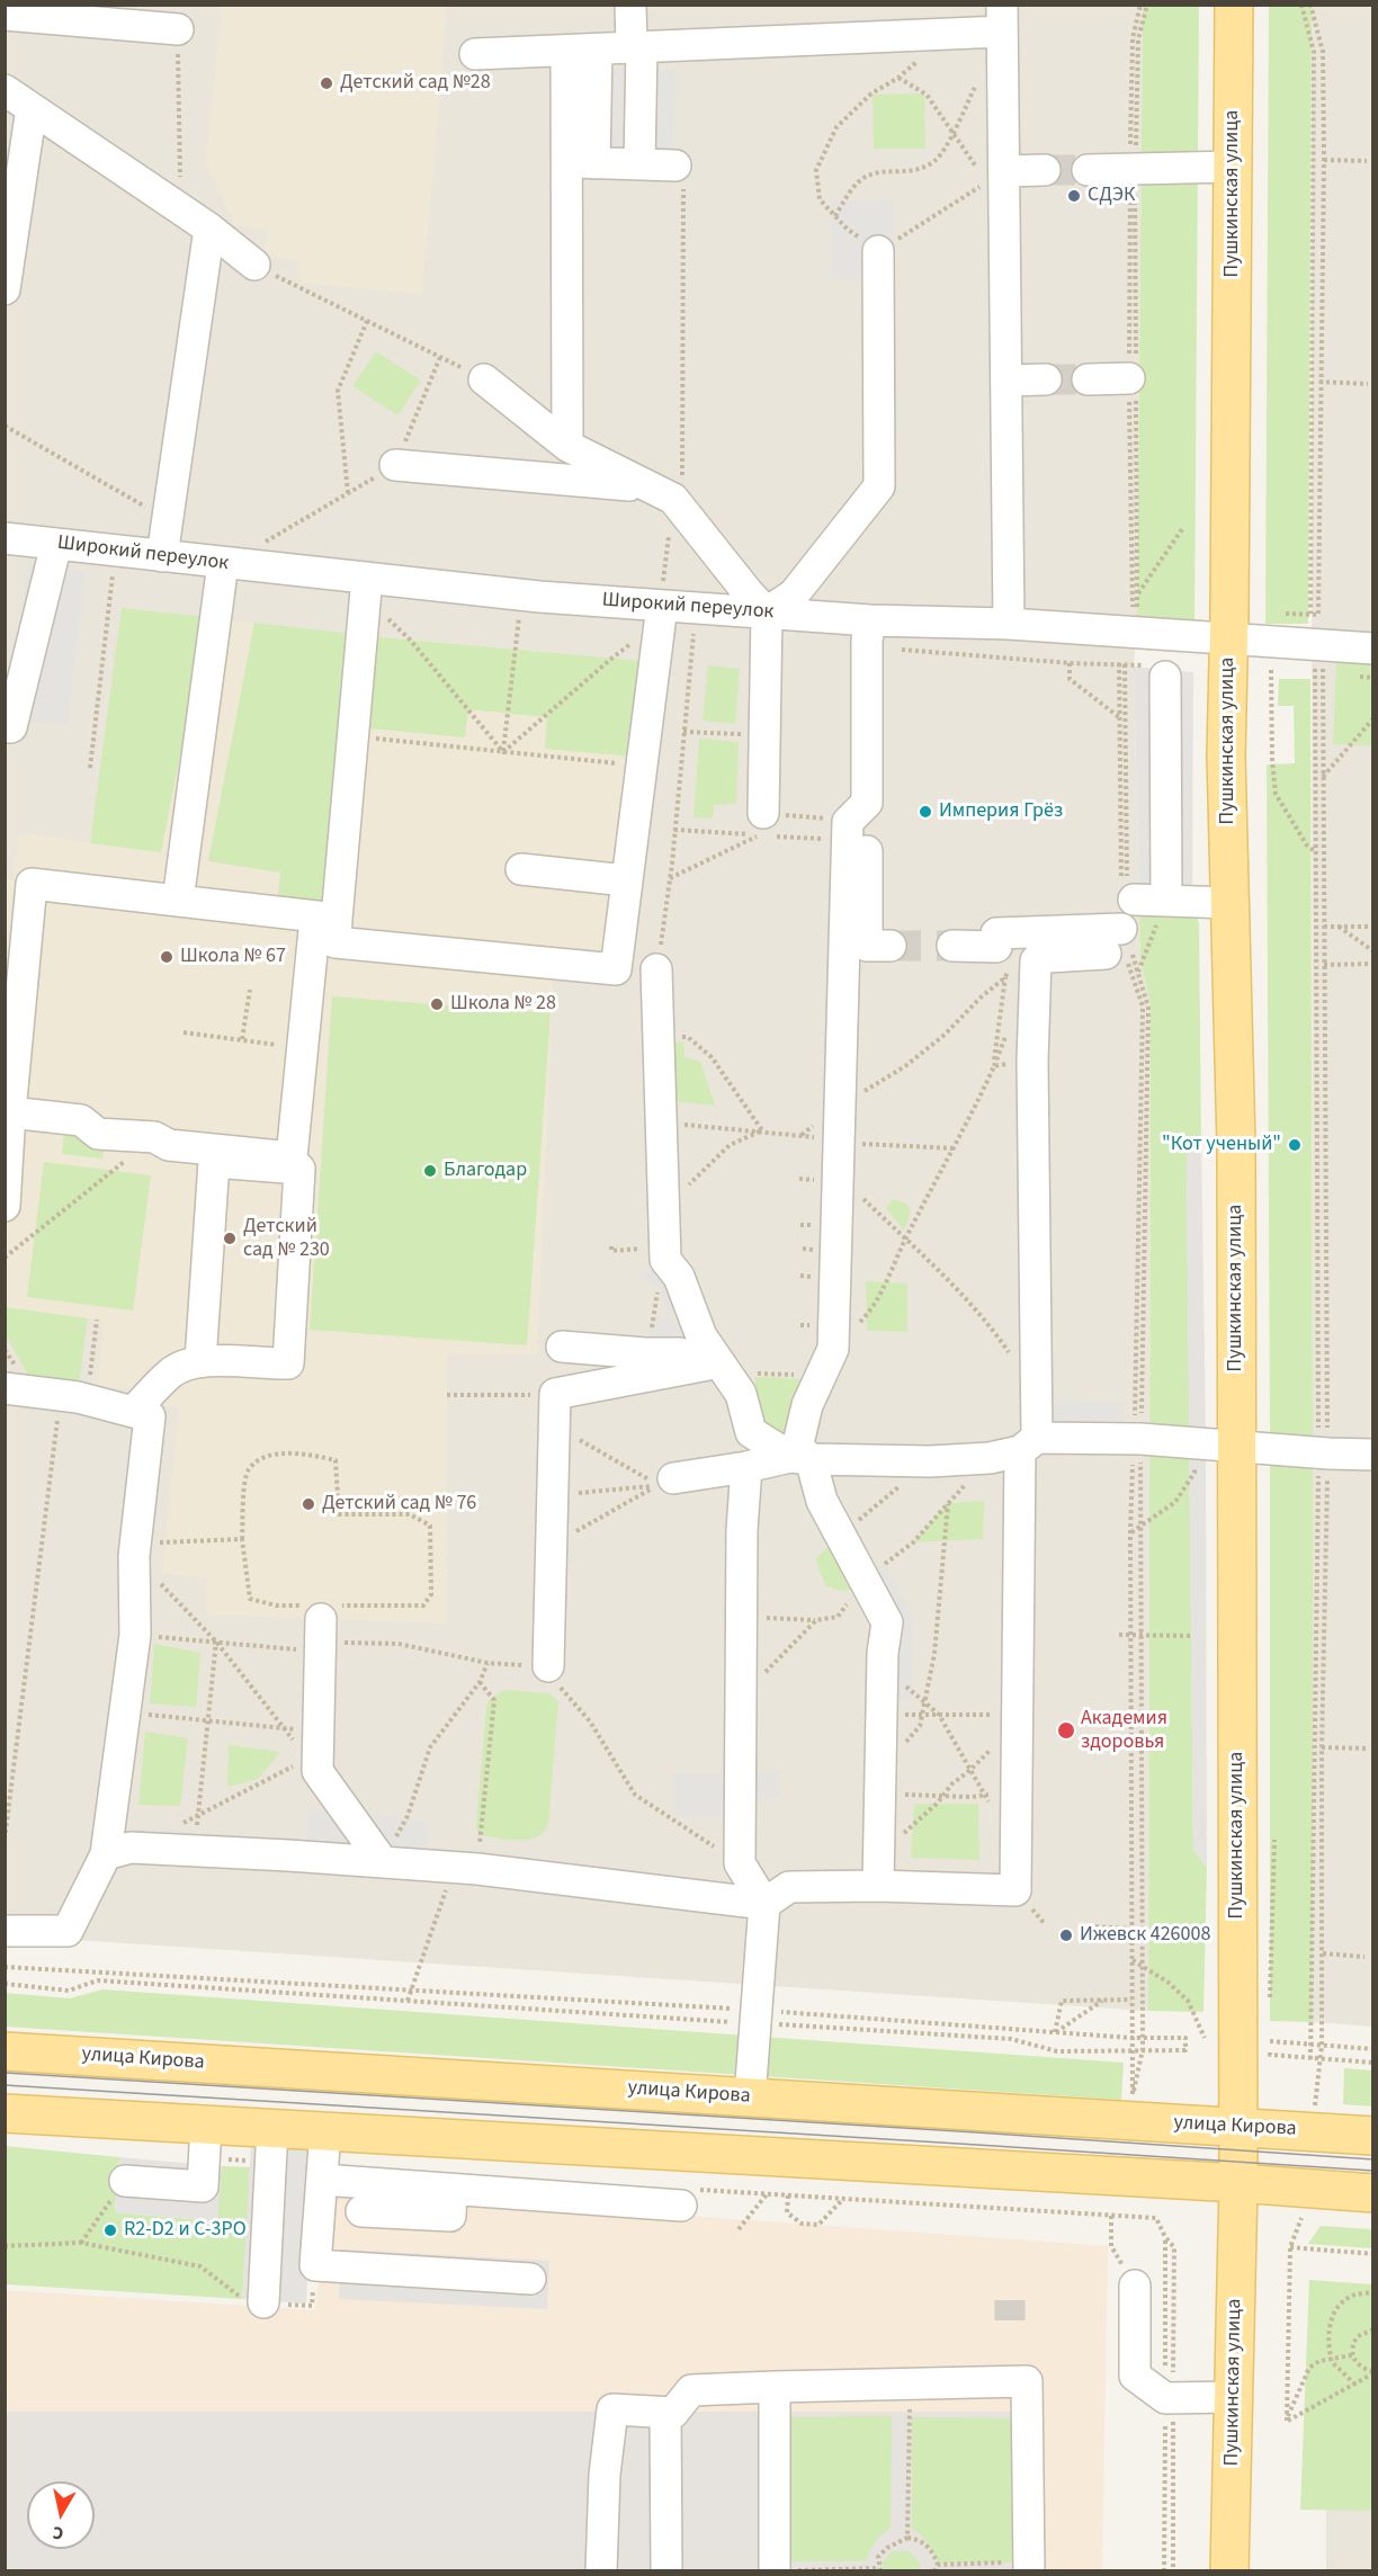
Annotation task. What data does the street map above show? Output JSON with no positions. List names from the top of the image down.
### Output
{
  "streets": {
    "main road": ["Пушкинская улица", "улица Кирова"],
    "street": ["Широкий переулок"]
  },
  "crossings": [
    ["Пушкинская улица", "Широкий переулок"],
    ["Пушкинская улица", "улица Кирова"]
  ],
  "places": [
    "Детский сад №28",
    "СДЭК",
    "Империя Грёз",
    "Школа № 67",
    "Школа № 28",
    "\"Кот ученый\"",
    "Благодар",
    "Детский сад № 230",
    "Детский сад № 76",
    "Академия здоровья",
    "Ижевск 426008",
    "R2-D2 и C-3PO"
  ],
  "north": "bottom"
}
